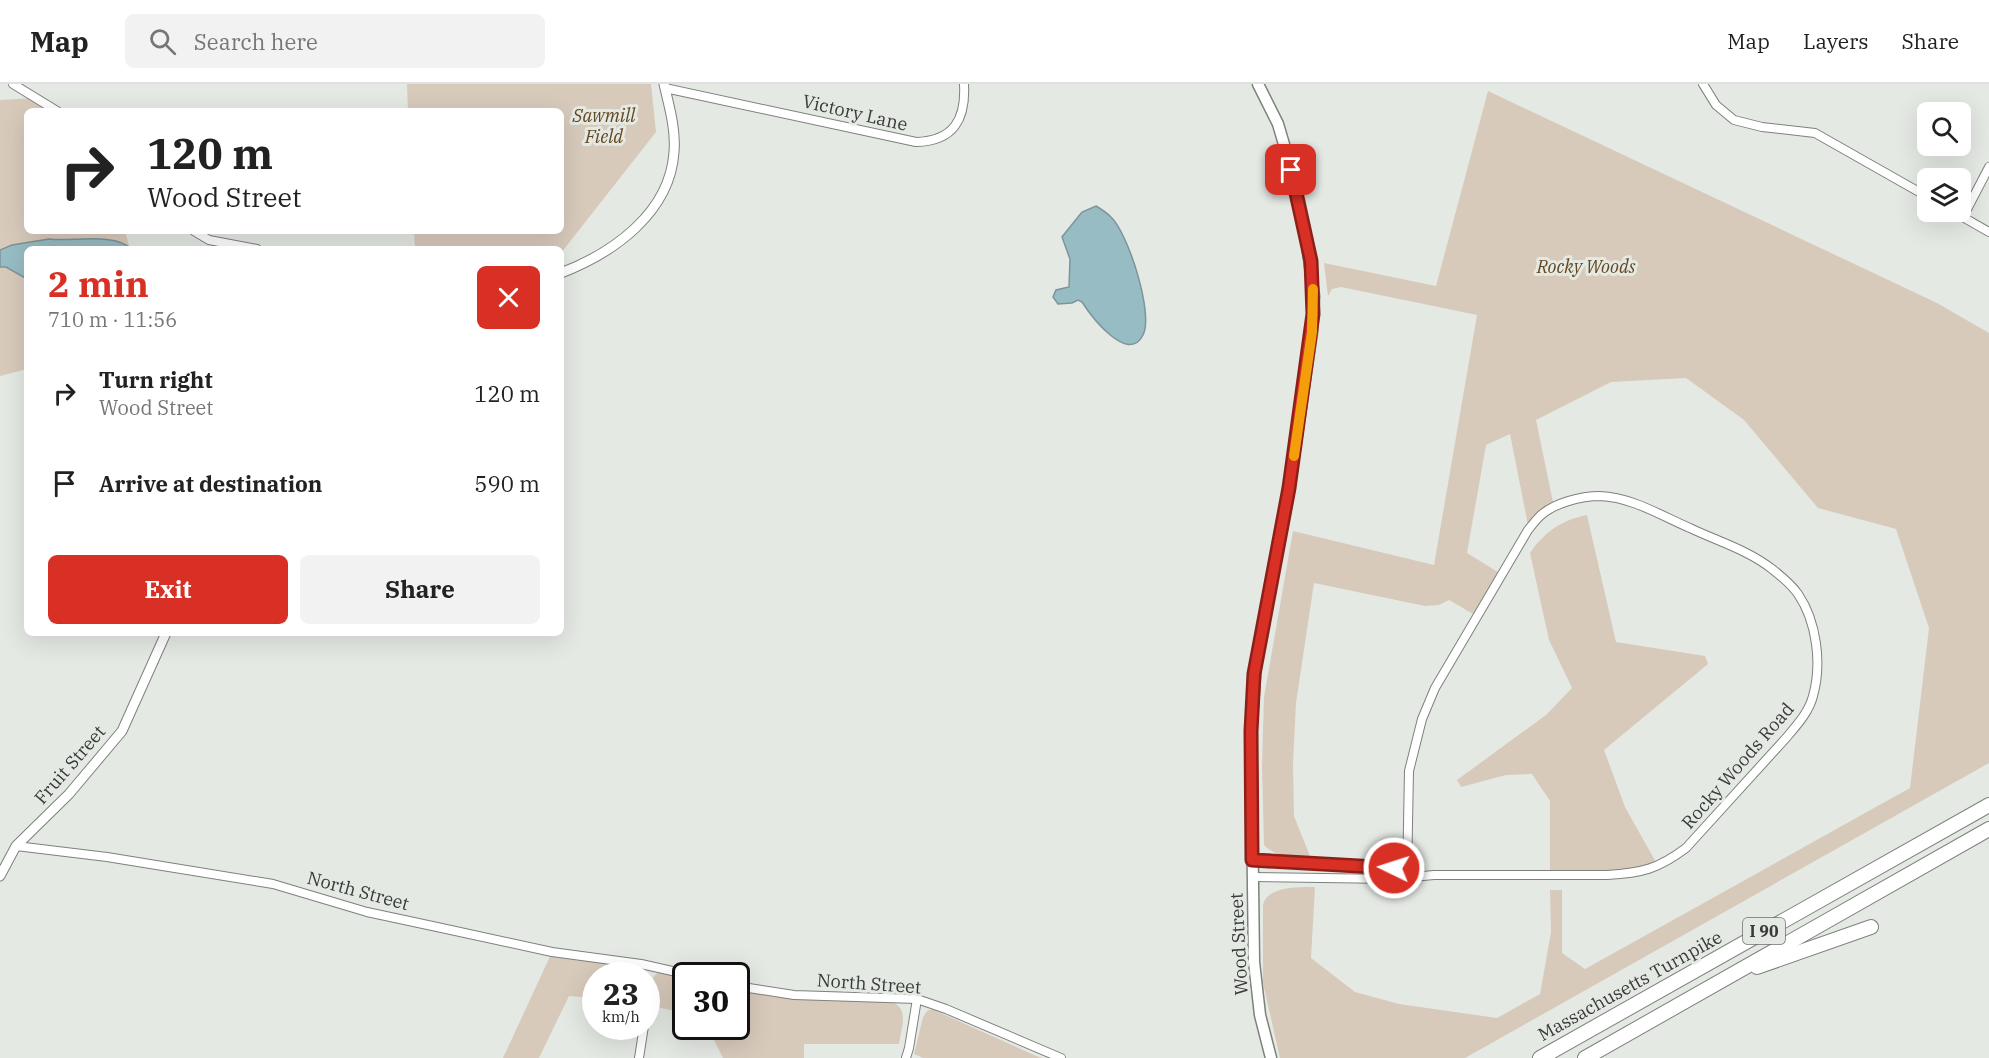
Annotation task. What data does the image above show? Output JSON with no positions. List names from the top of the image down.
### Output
{
  "streets": {
    "highway": ["I 90", "Massachusetts Turnpike"],
    "main road": ["Wood Street"],
    "street": [
      "Victory Lane",
      "Fruit Street",
      "Rocky Woods Road",
      "North Street"
    ]
  },
  "crossings": [
    ["Fruit Street", "North Street"],
    ["Rocky Woods Road", "Wood Street"]
  ],
  "parks": ["Sawmill Field", "Rocky Woods"],
  "page": {
    "header": "Map",
    "search": "Search here",
    "nav": ["Map", "Layers", "Share"],
    "turn": ["120 m", "Wood Street"],
    "heading": ["2 min", "710 m · 11:56"],
    "list": [
      {
        "name": "Turn right",
        "note": "Wood Street",
        "value": "120 m"
      },
      {
        "name": "Arrive at destination",
        "value": "590 m"
      }
    ],
    "buttons": ["Exit", "Share"],
    "speed": "23 km/h",
    "limit": "30"
  }
}
